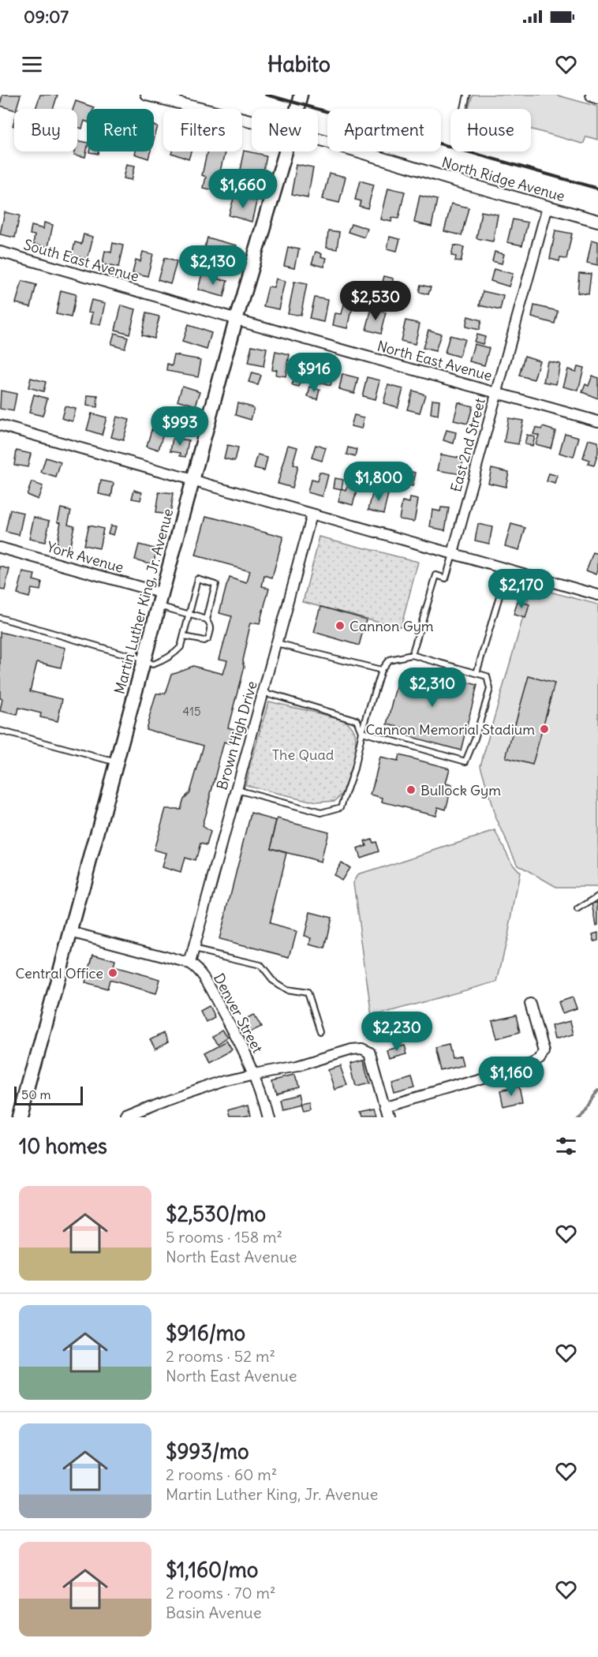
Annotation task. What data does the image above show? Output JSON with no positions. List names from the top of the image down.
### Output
{
  "streets": {
    "main road": ["Martin Luther King, Jr. Avenue"],
    "street": [
      "North Ridge Avenue",
      "South East Avenue",
      "North East Avenue",
      "East 2nd Street",
      "York Avenue",
      "Brown High Drive",
      "Denver Street"
    ]
  },
  "crossings": [
    ["North Ridge Avenue", "East 2nd Street"],
    ["South East Avenue", "North East Avenue"],
    ["South East Avenue", "Martin Luther King, Jr. Avenue"],
    ["North East Avenue", "East 2nd Street"],
    ["North East Avenue", "Martin Luther King, Jr. Avenue"],
    ["York Avenue", "Martin Luther King, Jr. Avenue"],
    ["Brown High Drive", "Denver Street"]
  ],
  "parks": ["The Quad"],
  "places": [
    "Cannon Gym",
    "Cannon Memorial Stadium",
    "Bullock Gym",
    "Central Office"
  ],
  "house_numbers": ["415"],
  "scale_bar": "50 m",
  "page": {
    "status": "09:07",
    "header": "Habito",
    "chip": [
      "Buy",
      "Rent",
      "Filters",
      "New",
      "Apartment",
      "House"
    ],
    "price": [
      "$1,660",
      "$2,130",
      "$2,530",
      "$916",
      "$993",
      "$1,800",
      "$2,170",
      "$2,310",
      "$2,230",
      "$1,160"
    ],
    "scale": "50 m",
    "heading": "10 homes",
    "list": [
      {
        "name": "$2,530/mo",
        "note": "5 rooms · 158 m² · North East Avenue"
      },
      {
        "name": "$916/mo",
        "note": "2 rooms · 52 m² · North East Avenue"
      },
      {
        "name": "$993/mo",
        "note": "2 rooms · 60 m² · Martin Luther King, Jr. Avenue"
      },
      {
        "name": "$1,160/mo",
        "note": "2 rooms · 70 m² · Basin Avenue"
      }
    ]
  }
}
